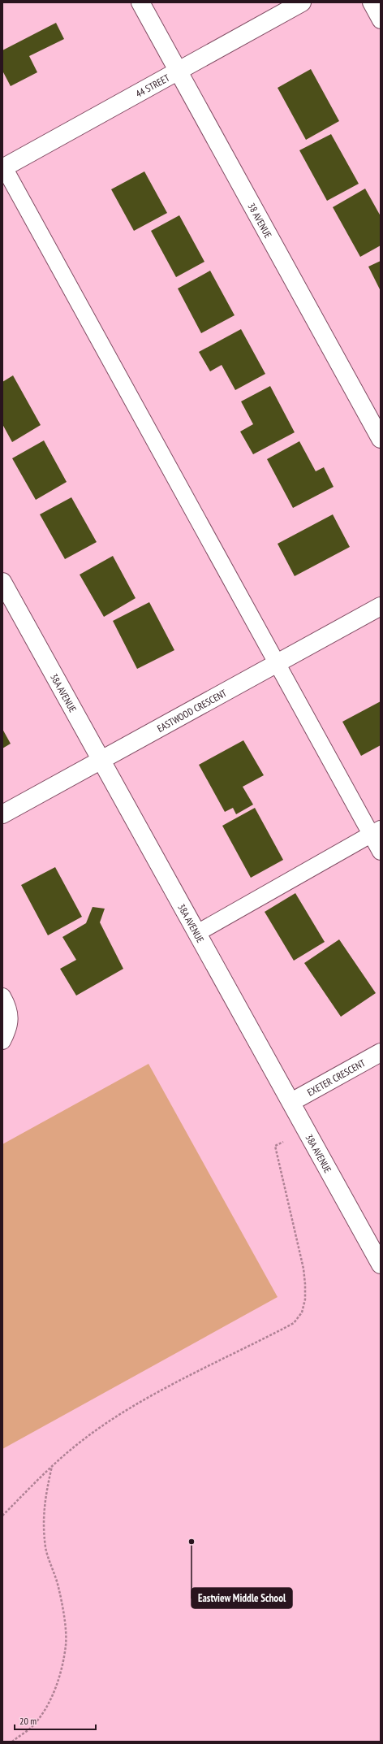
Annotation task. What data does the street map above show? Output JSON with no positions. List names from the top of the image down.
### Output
{
  "streets": {
    "street": [
      "44 STREET",
      "38 AVENUE",
      "38A AVENUE",
      "EASTWOOD CRESCENT",
      "EXETER CRESCENT"
    ]
  },
  "crossings": [
    ["44 STREET", "38 AVENUE"],
    ["38A AVENUE", "EASTWOOD CRESCENT"],
    ["38A AVENUE", "EXETER CRESCENT"]
  ],
  "places": ["Eastview Middle School"],
  "scale_bar": "20 m"
}
